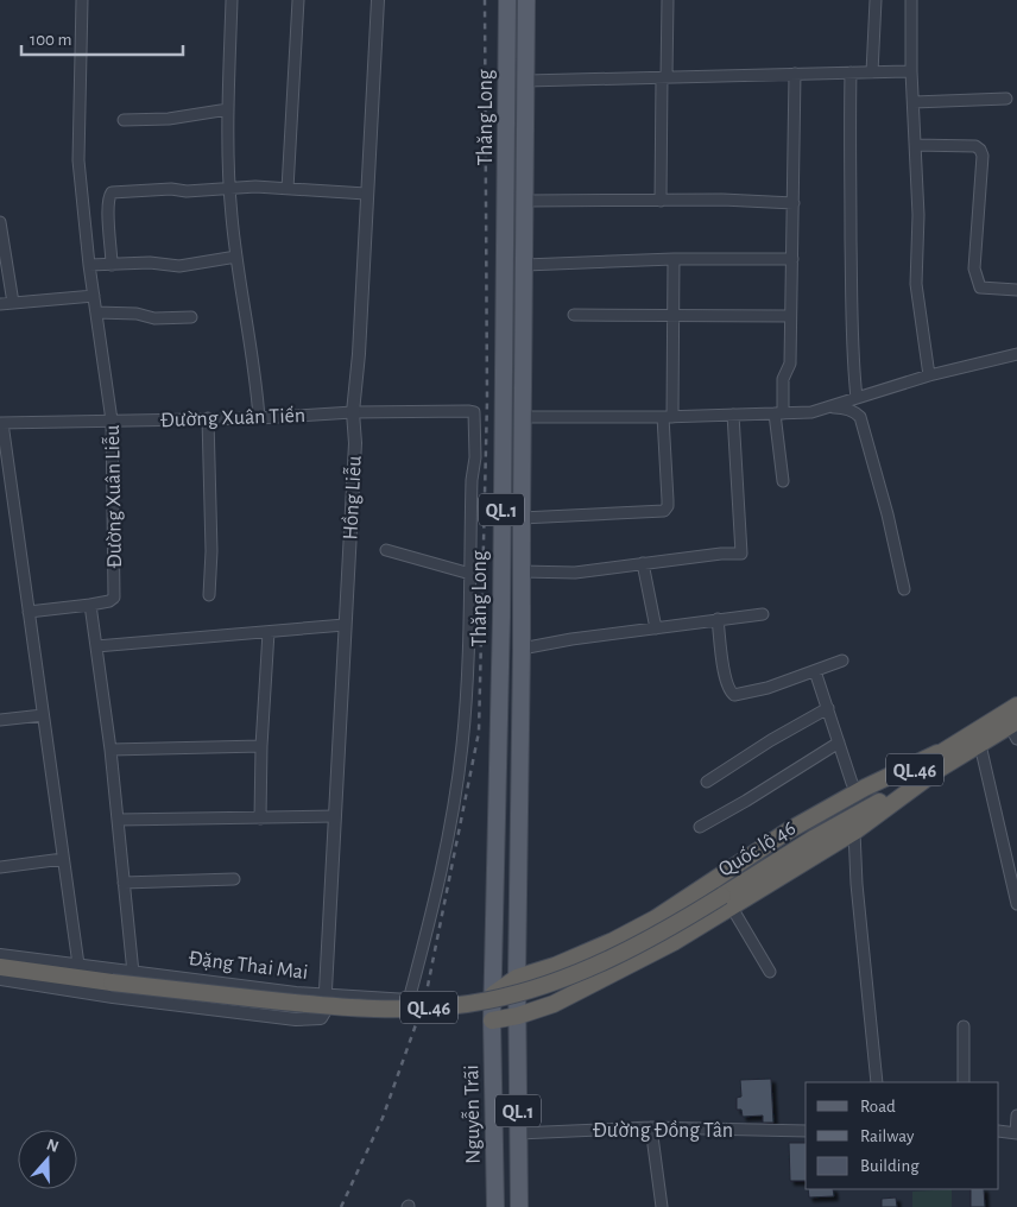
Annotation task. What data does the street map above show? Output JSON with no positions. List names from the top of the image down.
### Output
{
  "streets": {
    "highway": ["QL.46", "Quốc lộ 46"],
    "main road": ["Thăng Long", "QL.1", "Nguyễn Trãi"],
    "street": [
      "Đường Xuân Tiến",
      "Đường Xuân Liễu",
      "Hồng Liễu",
      "Đặng Thai Mai",
      "Đường Đồng Tân"
    ]
  },
  "crossings": [
    ["Thăng Long", "QL.1"],
    ["Thăng Long", "Nguyễn Trãi"],
    ["Đường Xuân Tiến", "Đường Xuân Liễu"],
    ["Đường Xuân Tiến", "Hồng Liễu"],
    ["Hồng Liễu", "Đặng Thai Mai"],
    ["QL.1", "Đường Đồng Tân"],
    ["QL.46", "Quốc lộ 46"]
  ],
  "legend": ["Road", "Railway", "Building"],
  "scale_bar": "100 m",
  "north": "top"
}
